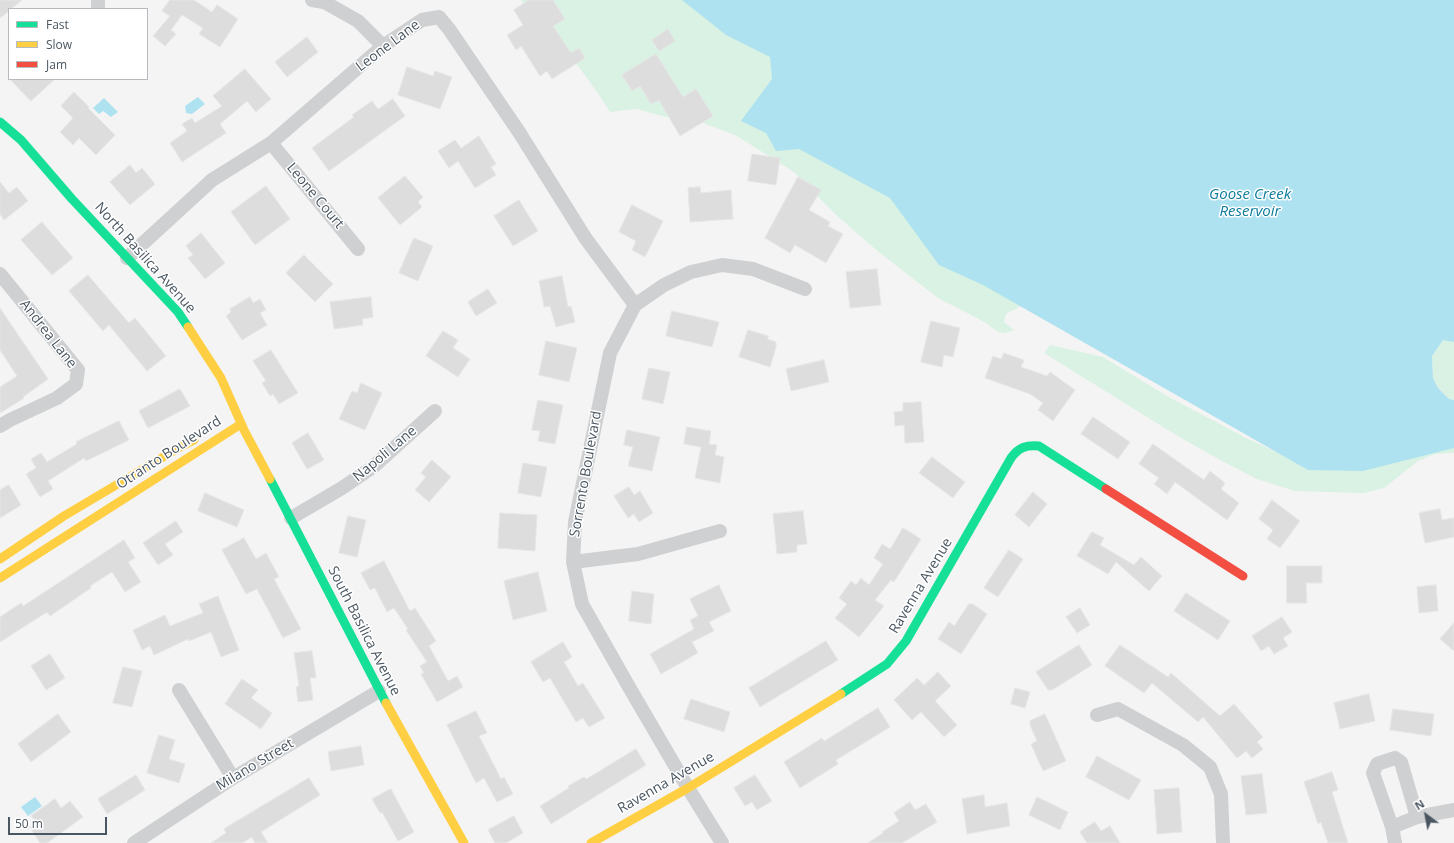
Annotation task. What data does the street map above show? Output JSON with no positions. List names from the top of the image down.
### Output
{
  "streets": {
    "street": [
      "Leone Lane",
      "Leone Court",
      "North Basilica Avenue",
      "Andrea Lane",
      "Otranto Boulevard",
      "Napoli Lane",
      "Sorrento Boulevard",
      "Ravenna Avenue",
      "South Basilica Avenue",
      "Milano Street"
    ]
  },
  "crossings": [
    ["Leone Lane", "Leone Court"],
    ["Leone Lane", "North Basilica Avenue"],
    ["Leone Lane", "Sorrento Boulevard"],
    ["North Basilica Avenue", "Otranto Boulevard"],
    ["North Basilica Avenue", "South Basilica Avenue"],
    ["Otranto Boulevard", "South Basilica Avenue"],
    ["Napoli Lane", "South Basilica Avenue"],
    ["Sorrento Boulevard", "Ravenna Avenue"],
    ["South Basilica Avenue", "Milano Street"]
  ],
  "water": ["Goose Creek Reservoir"],
  "legend": ["Fast", "Slow", "Jam"],
  "scale_bar": "50 m",
  "north": "top left"
}
